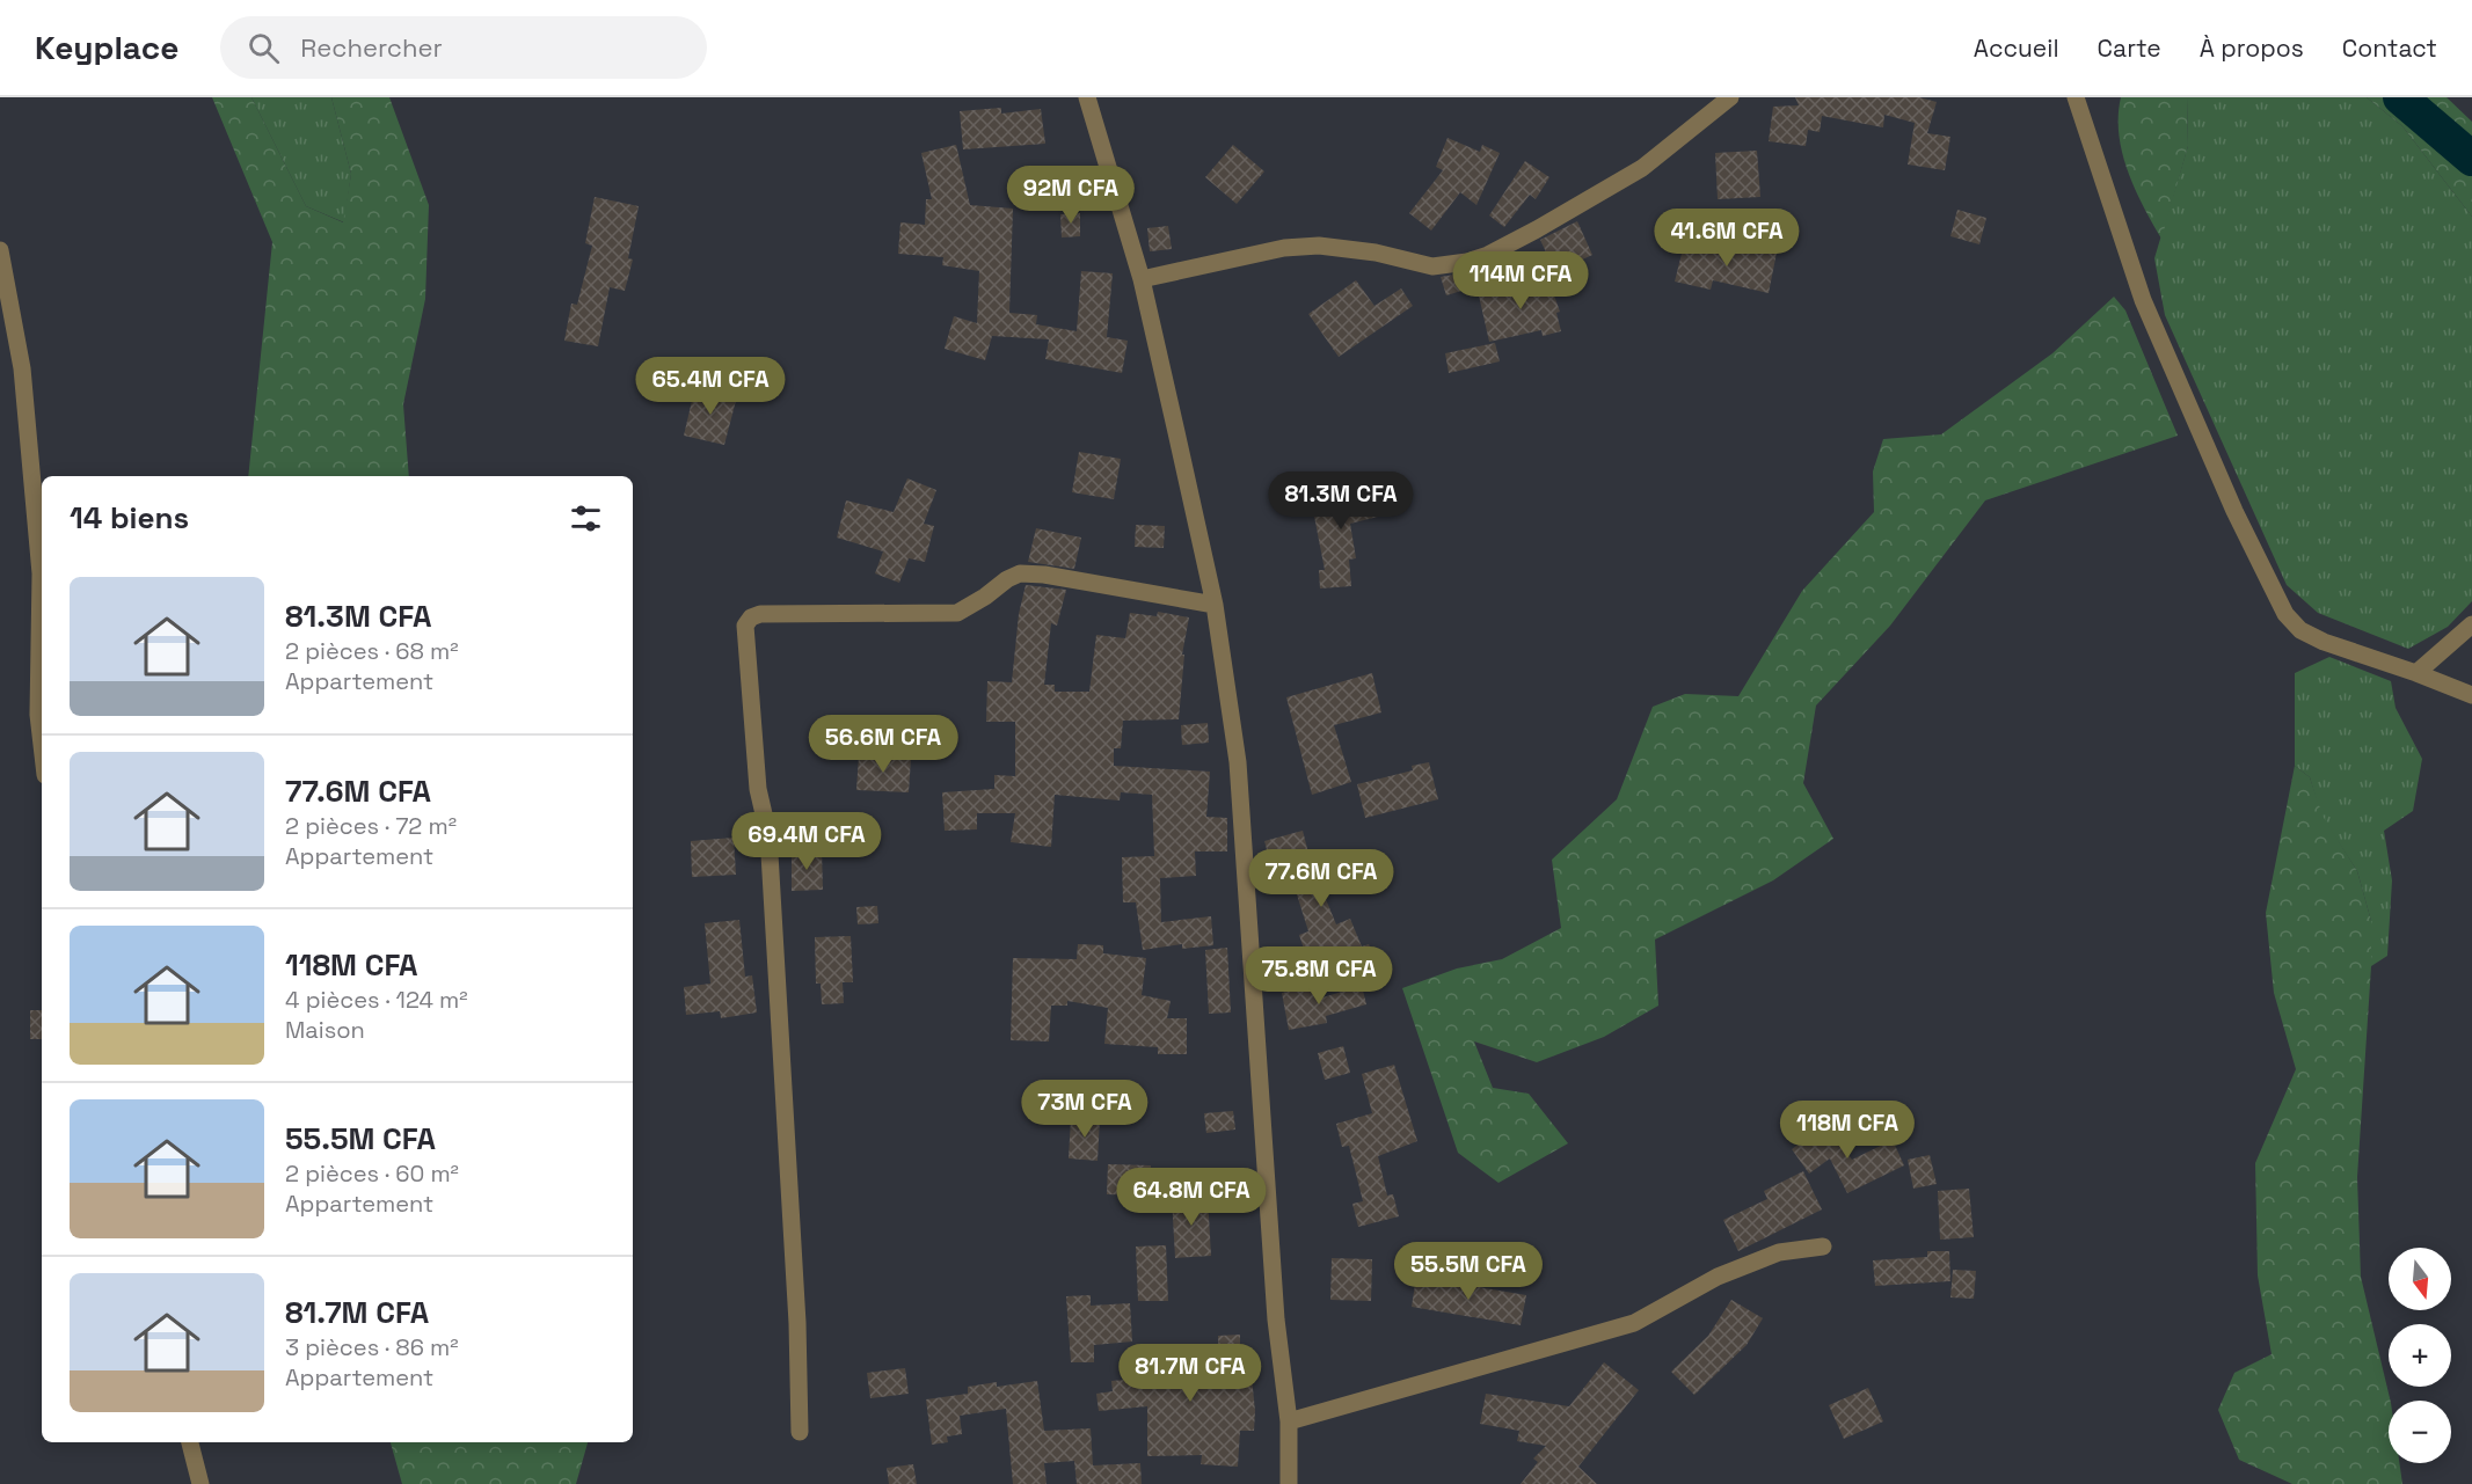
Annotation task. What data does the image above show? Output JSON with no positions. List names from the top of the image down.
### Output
{
  "north": "bottom",
  "page": {
    "header": "Keyplace",
    "search": "Rechercher",
    "nav": [
      "Accueil",
      "Carte",
      "À propos",
      "Contact"
    ],
    "price": [
      "92M CFA",
      "41.6M CFA",
      "114M CFA",
      "65.4M CFA",
      "81.3M CFA",
      "56.6M CFA",
      "69.4M CFA",
      "77.6M CFA",
      "75.8M CFA",
      "73M CFA",
      "118M CFA",
      "64.8M CFA",
      "55.5M CFA",
      "81.7M CFA"
    ],
    "heading": "14 biens",
    "list": [
      {
        "name": "81.3M CFA",
        "note": "2 pièces · 68 m² · Appartement"
      },
      {
        "name": "77.6M CFA",
        "note": "2 pièces · 72 m² · Appartement"
      },
      {
        "name": "118M CFA",
        "note": "4 pièces · 124 m² · Maison"
      },
      {
        "name": "55.5M CFA",
        "note": "2 pièces · 60 m² · Appartement"
      },
      {
        "name": "81.7M CFA",
        "note": "3 pièces · 86 m² · Appartement"
      }
    ],
    "map_buttons": ["+", "−"]
  }
}
